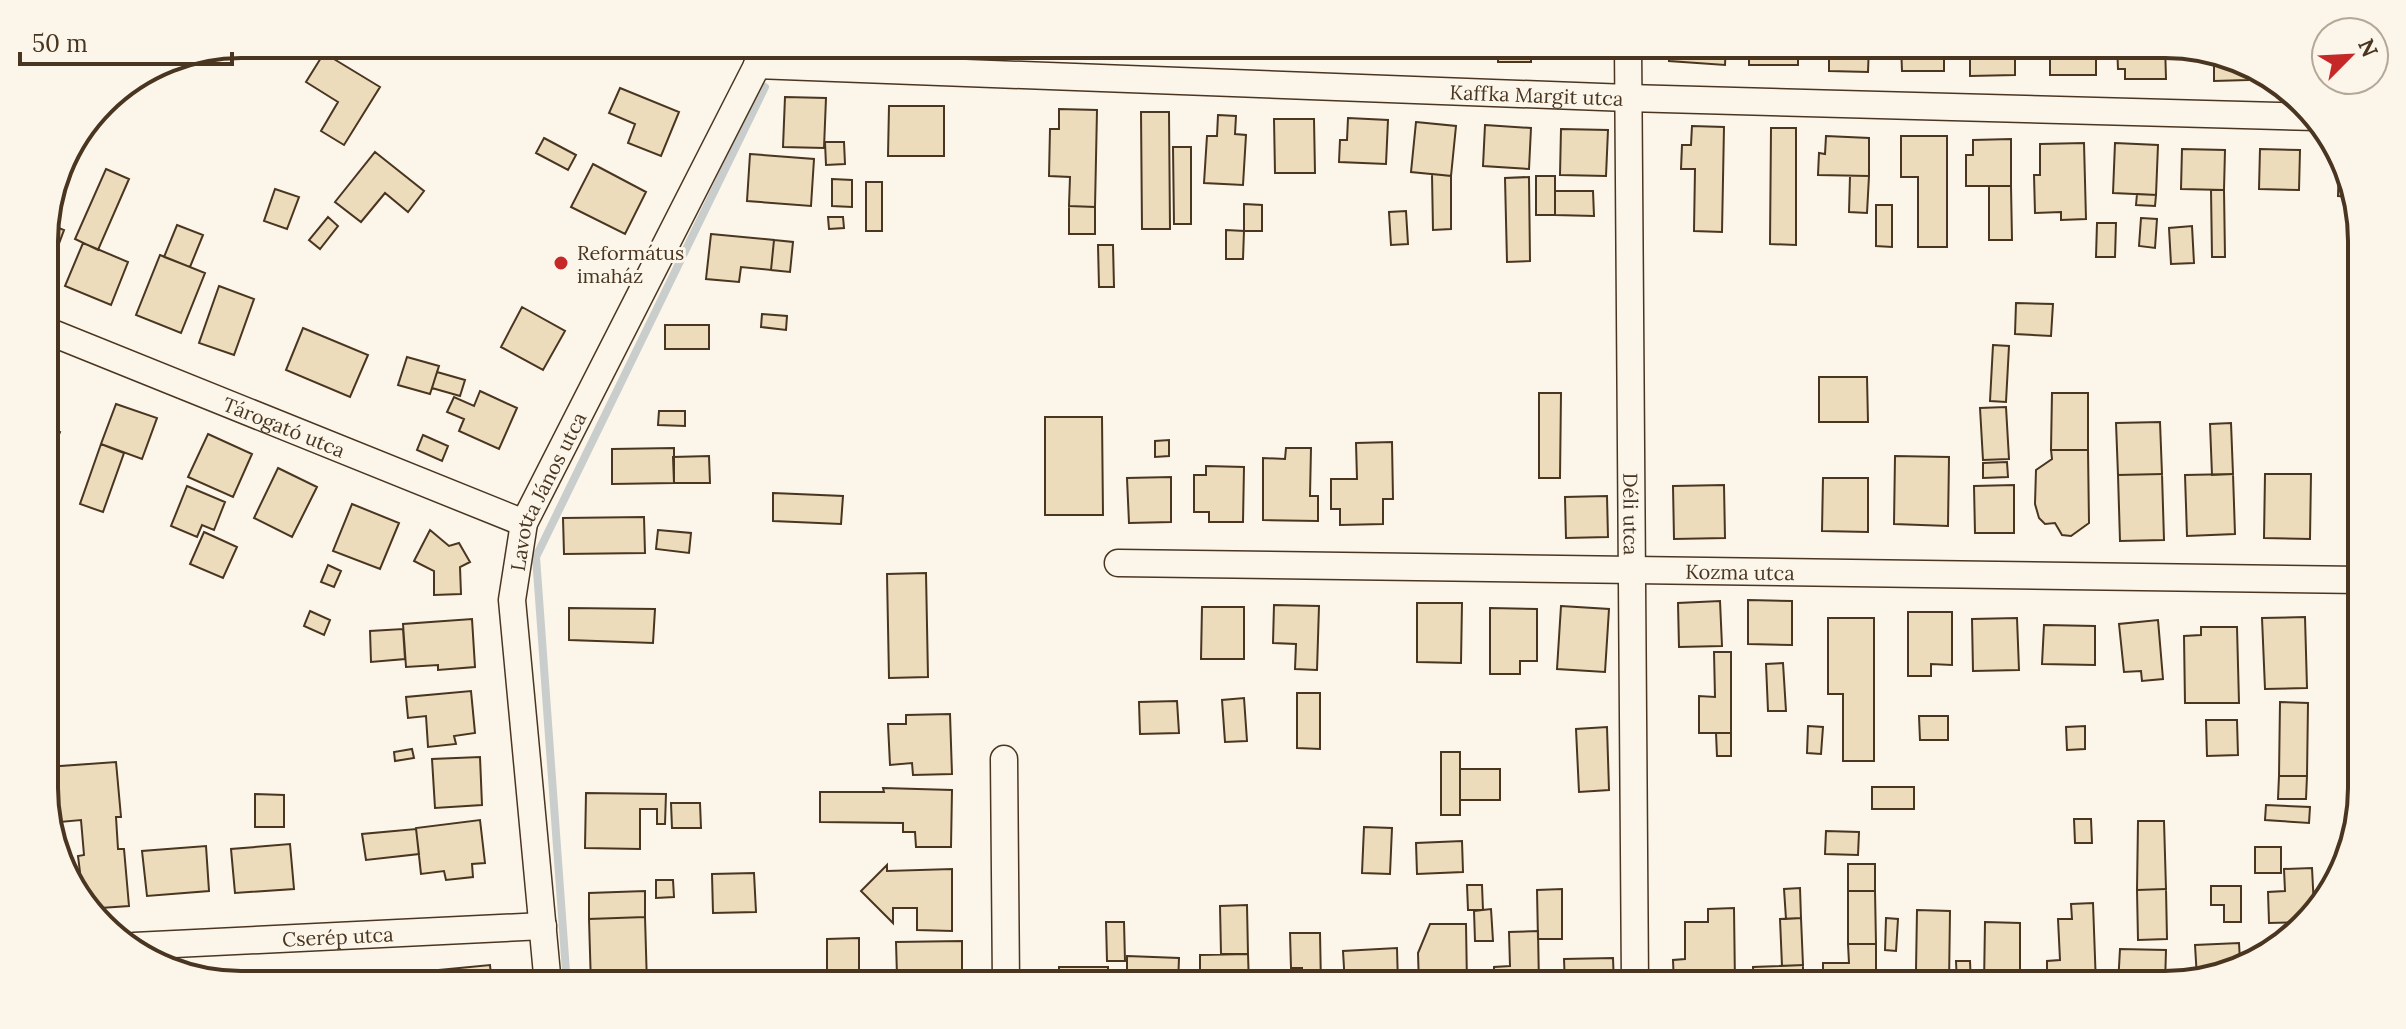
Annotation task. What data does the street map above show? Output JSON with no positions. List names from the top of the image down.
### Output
{
  "streets": {
    "street": [
      "Kaffka Margit utca",
      "Tárogató utca",
      "Lavotta János utca",
      "Déli utca",
      "Kozma utca",
      "Cserép utca"
    ]
  },
  "crossings": [
    ["Kaffka Margit utca", "Déli utca"],
    ["Tárogató utca", "Lavotta János utca"],
    ["Lavotta János utca", "Cserép utca"],
    ["Déli utca", "Kozma utca"]
  ],
  "places": ["Református imaház"],
  "scale_bar": "50 m",
  "north": "top right"
}
